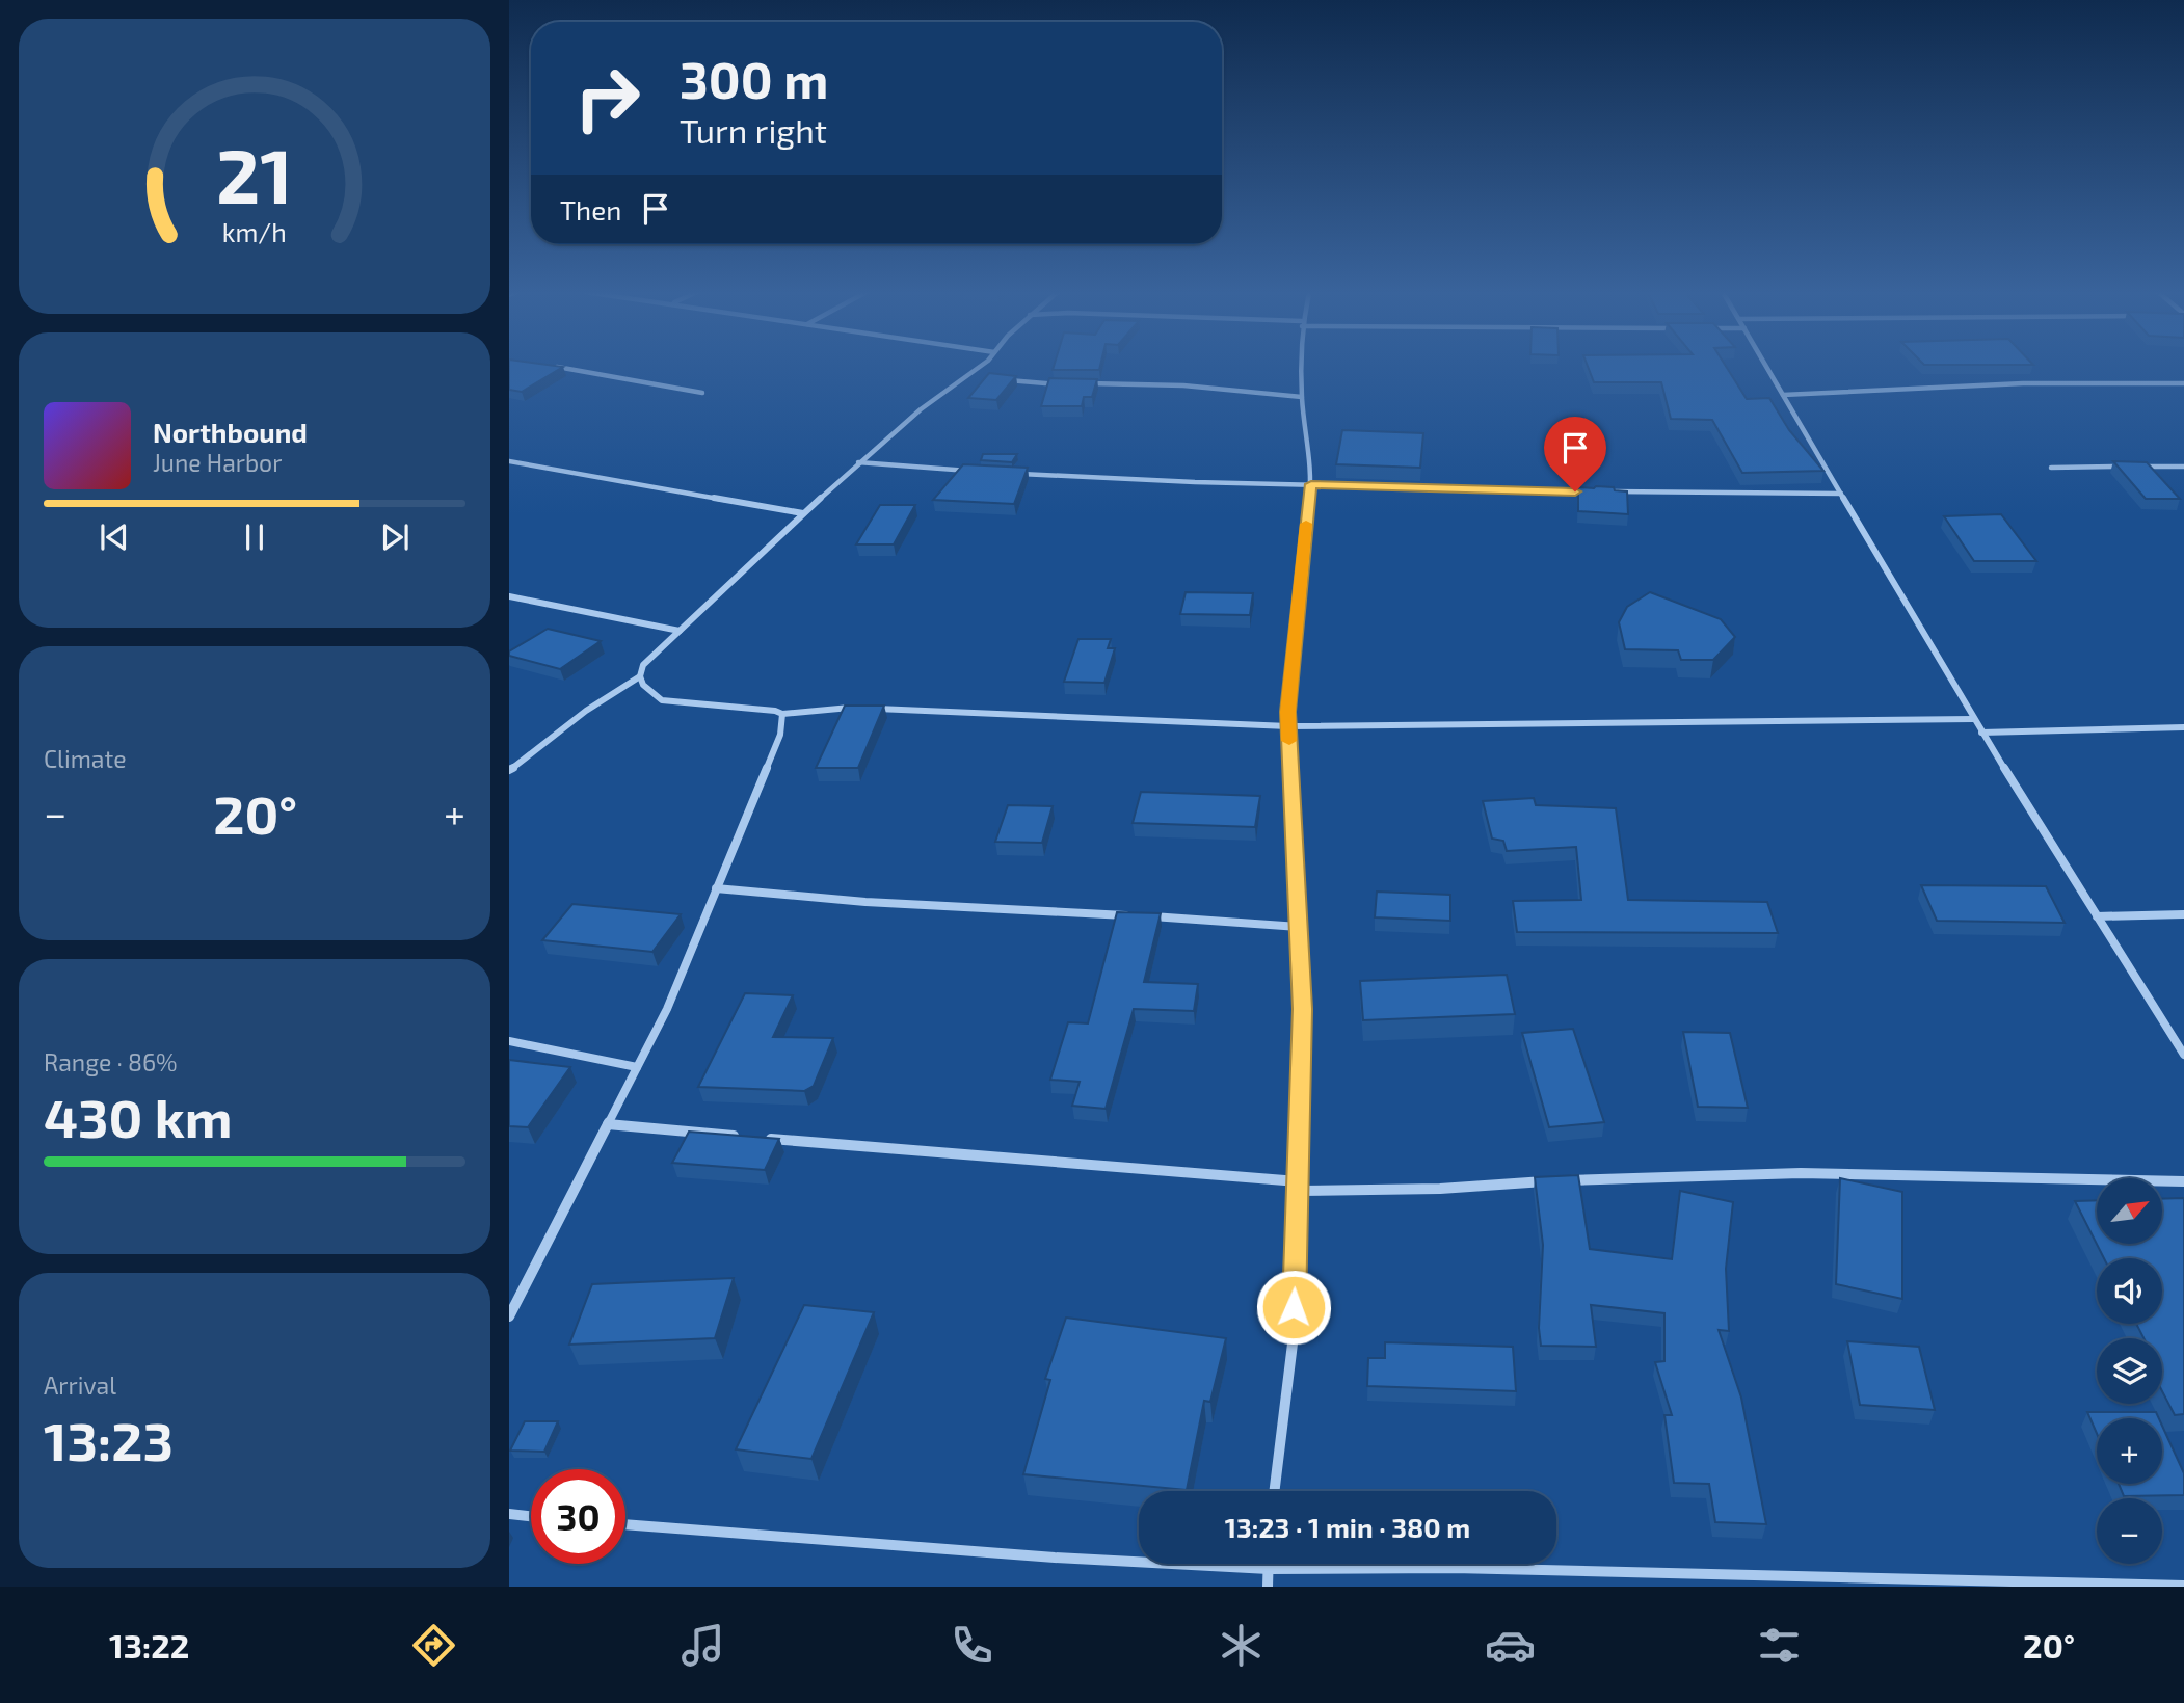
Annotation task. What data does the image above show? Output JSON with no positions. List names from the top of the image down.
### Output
{
  "north": "top right",
  "page": {
    "turn": ["300 m", "Turn right"],
    "then": "Then",
    "song": ["Northbound", "June Harbor"],
    "tile": [
      "Climate",
      ["Range · 86%", "430 km"],
      ["Arrival", "13:23"]
    ],
    "heat": ["−", "20°", "+"],
    "map_buttons": ["+", "−"],
    "limit": "30",
    "trip": "13:23 · 1 min · 380 m",
    "tabs": ["13:22", "20°"],
    "gauge": ["21", "km/h"]
  }
}
